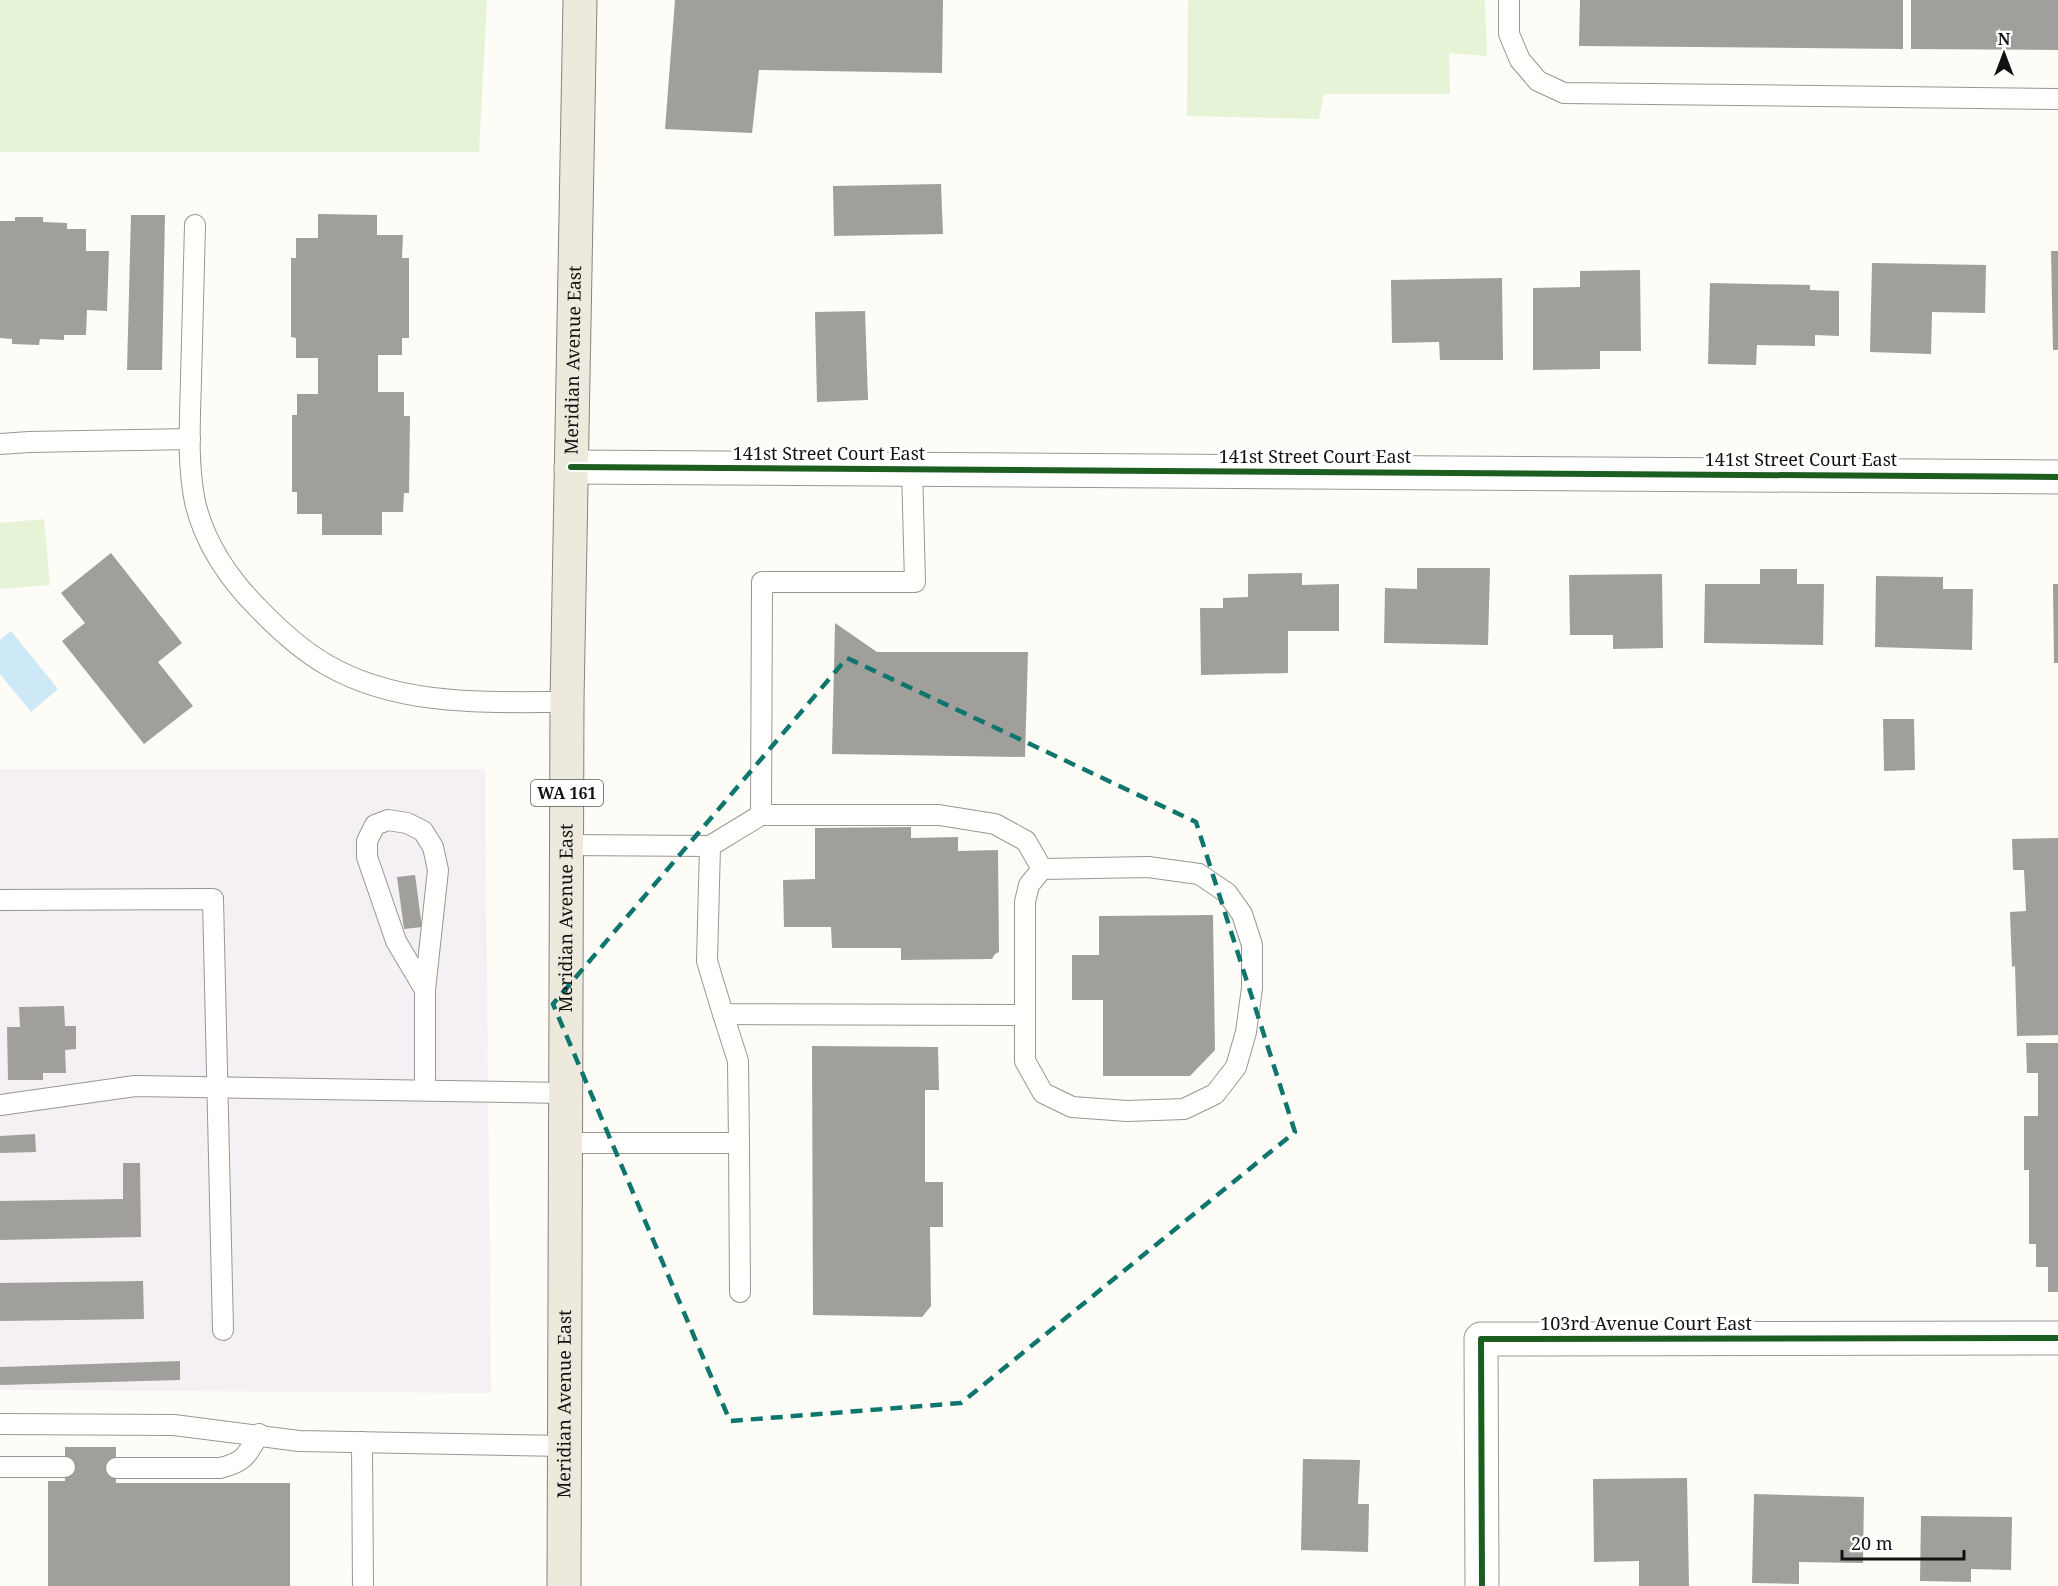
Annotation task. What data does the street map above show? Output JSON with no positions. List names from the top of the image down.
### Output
{
  "streets": {
    "main road": ["Meridian Avenue East", "WA 161"],
    "street": ["141st Street Court East", "103rd Avenue Court East"]
  },
  "crossings": [
    ["Meridian Avenue East", "141st Street Court East"]
  ],
  "scale_bar": "20 m",
  "north": "top"
}
